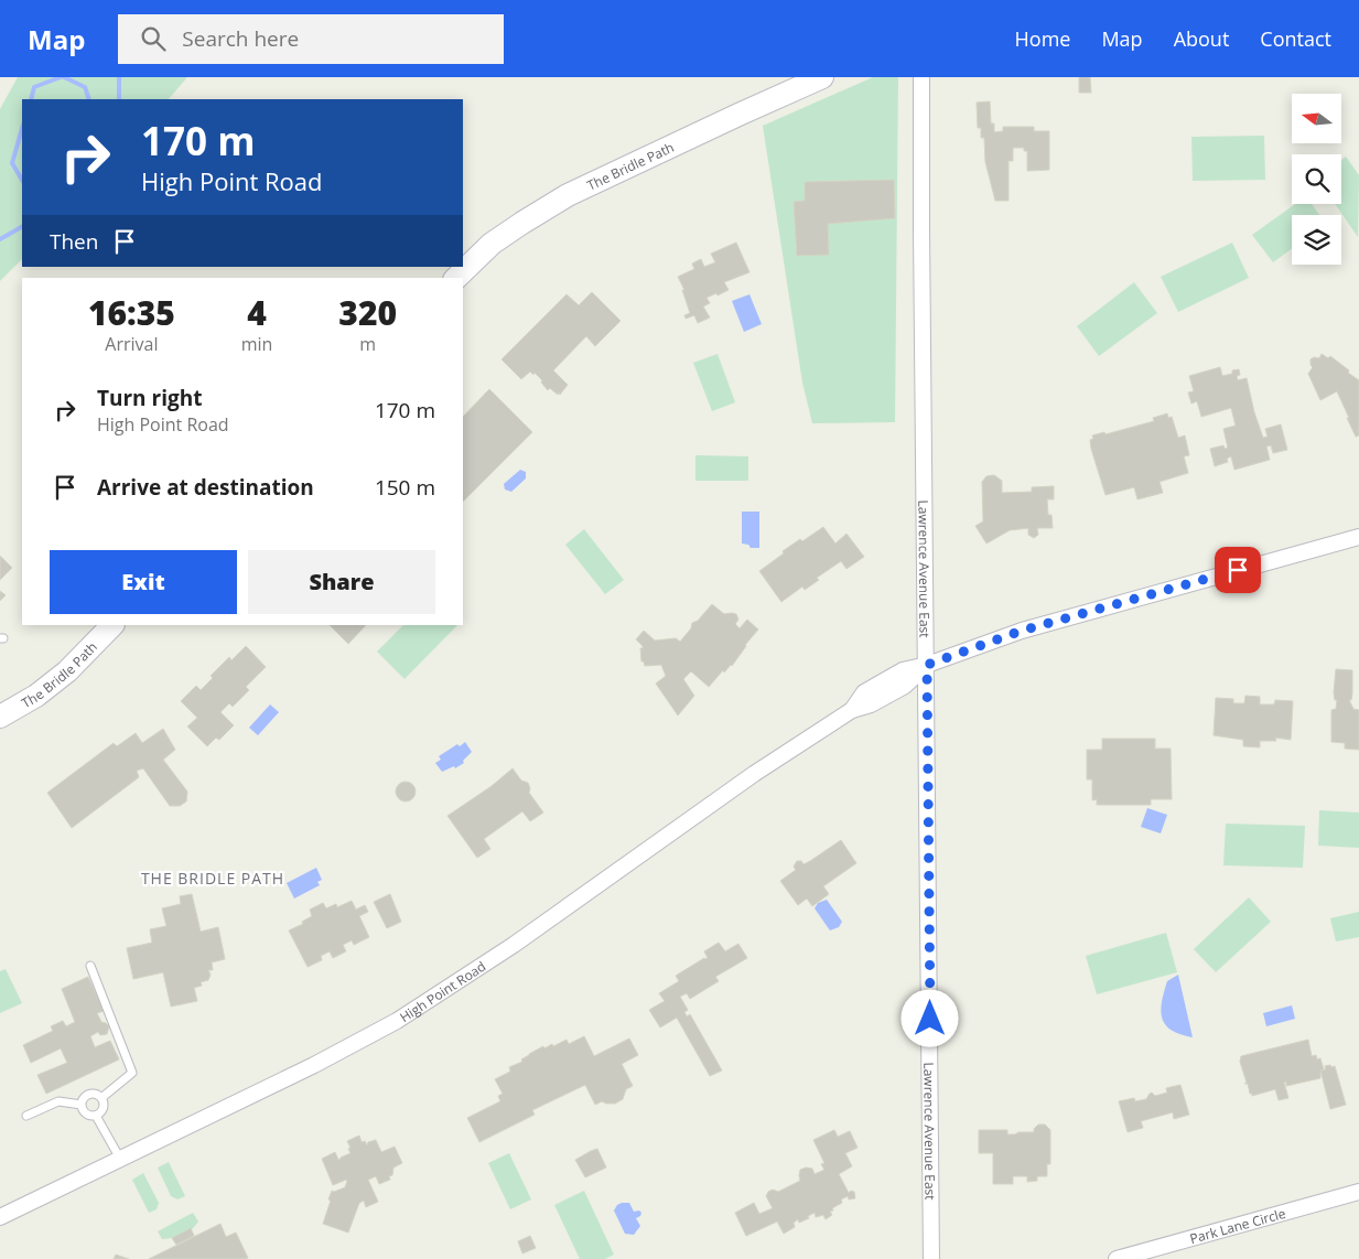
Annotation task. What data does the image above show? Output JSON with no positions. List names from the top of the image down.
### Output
{
  "streets": {
    "street": [
      "The Bridle Path",
      "Lawrence Avenue East",
      "High Point Road",
      "Park Lane Circle"
    ]
  },
  "crossings": [
    ["Lawrence Avenue East", "High Point Road"]
  ],
  "districts": ["THE BRIDLE PATH"],
  "north": "left",
  "page": {
    "header": "Map",
    "search": "Search here",
    "nav": [
      "Home",
      "Map",
      "About",
      "Contact"
    ],
    "turn": ["170 m", "High Point Road"],
    "then": "Then",
    "eta": [
      "16:35",
      "Arrival",
      "4",
      "min",
      "320",
      "m"
    ],
    "list": [
      {
        "name": "Turn right",
        "note": "High Point Road",
        "value": "170 m"
      },
      {
        "name": "Arrive at destination",
        "value": "150 m"
      }
    ],
    "buttons": ["Exit", "Share"]
  }
}
